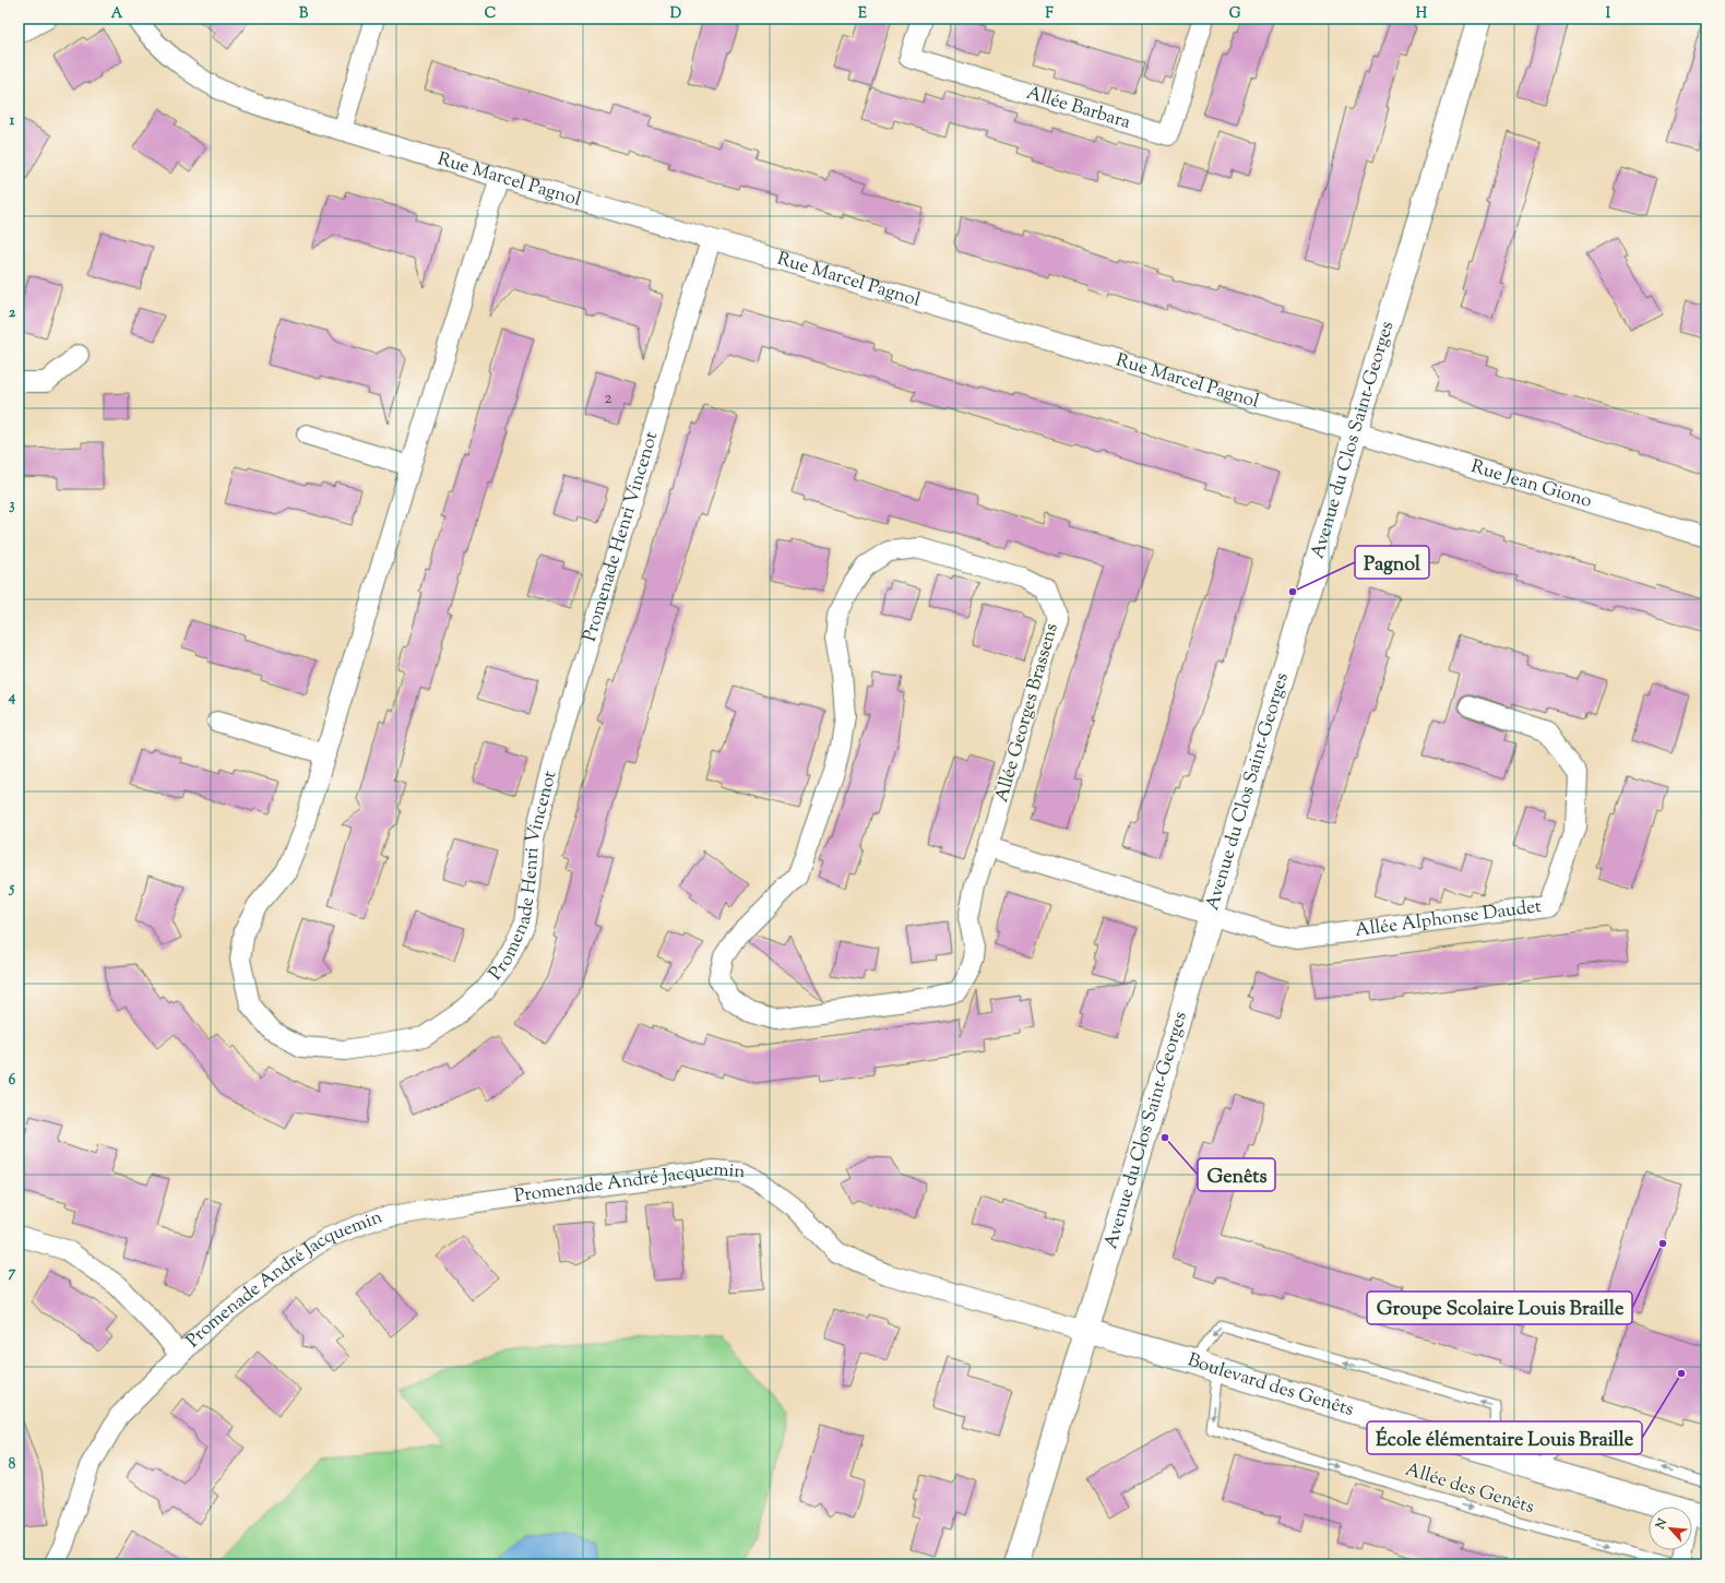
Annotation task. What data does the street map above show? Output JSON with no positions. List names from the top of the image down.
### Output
{
  "streets": {
    "street": [
      "Allée Barbara",
      "Rue Marcel Pagnol",
      "Avenue du Clos Saint-Georges",
      "Rue Jean Giono",
      "Promenade Henri Vincenot",
      "Allée Georges Brassens",
      "Allée Alphonse Daudet",
      "Promenade André Jacquemin",
      "Boulevard des Genêts"
    ],
    "lane": ["Allée des Genêts"]
  },
  "crossings": [
    ["Rue Marcel Pagnol", "Avenue du Clos Saint-Georges"],
    ["Rue Marcel Pagnol", "Rue Jean Giono"],
    ["Rue Marcel Pagnol", "Promenade Henri Vincenot"],
    ["Avenue du Clos Saint-Georges", "Rue Jean Giono"],
    ["Avenue du Clos Saint-Georges", "Allée Alphonse Daudet"],
    ["Avenue du Clos Saint-Georges", "Promenade André Jacquemin"],
    ["Avenue du Clos Saint-Georges", "Boulevard des Genêts"],
    ["Promenade André Jacquemin", "Boulevard des Genêts"],
    ["Boulevard des Genêts", "Allée des Genêts"]
  ],
  "one_way": ["Allée des Genêts"],
  "places": [
    "Pagnol",
    "Genêts",
    "Groupe Scolaire Louis Braille",
    "École élémentaire Louis Braille"
  ],
  "house_numbers": ["2"],
  "north": "top left",
  "grid": {
    "columns": [
      "A",
      "B",
      "C",
      "D",
      "E",
      "F",
      "G",
      "H",
      "I"
    ],
    "rows": [
      "1",
      "2",
      "3",
      "4",
      "5",
      "6",
      "7",
      "8"
    ]
  }
}
